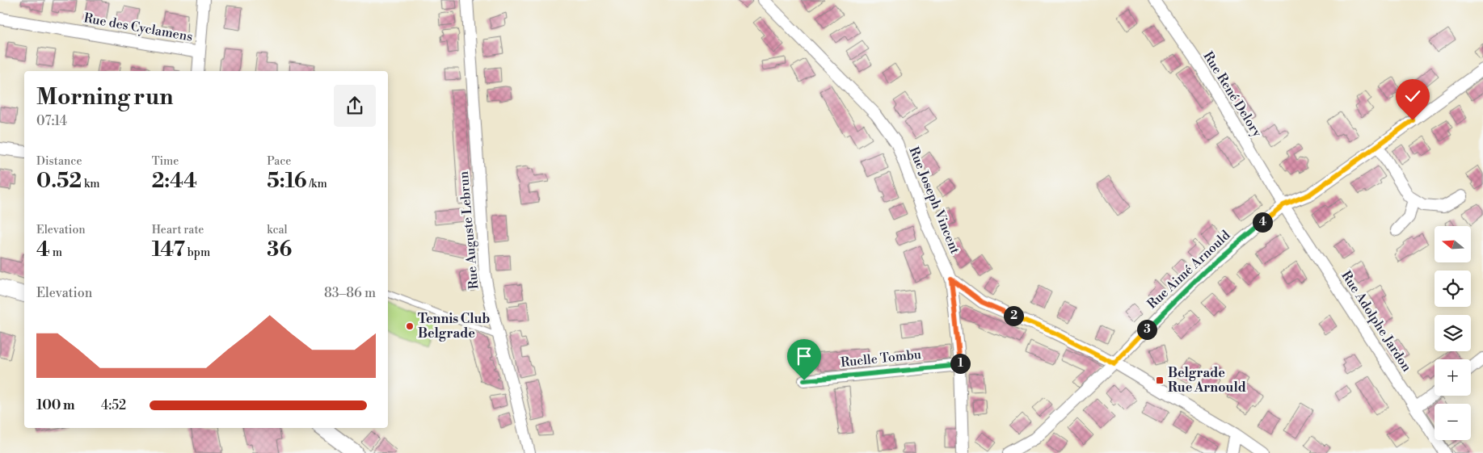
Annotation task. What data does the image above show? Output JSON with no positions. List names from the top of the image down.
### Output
{
  "streets": {
    "street": [
      "Rue des Cyclamens",
      "Rue René Delory",
      "Rue Joseph Vincent",
      "Rue Auguste Lebrun",
      "Rue Aimé Arnould",
      "Rue Adolphe Jardon",
      "Ruelle Tombu"
    ]
  },
  "crossings": [
    ["Rue René Delory", "Rue Aimé Arnould"],
    ["Rue René Delory", "Rue Adolphe Jardon"],
    ["Rue Joseph Vincent", "Rue Aimé Arnould"],
    ["Rue Aimé Arnould", "Rue Adolphe Jardon"]
  ],
  "places": {
    "other": ["Tennis Club Belgrade"],
    "transit": ["Belgrade Rue Arnould"]
  },
  "north": "left",
  "page": {
    "heading": ["Morning run", "07:14"],
    "stats": [
      ["Distance", "0.52 km"],
      ["Time", "2:44"],
      ["Pace", "5:16 /km"],
      ["Elevation", "4 m"],
      ["Heart rate", "147 bpm"],
      ["kcal", "36"]
    ],
    "pins": [
      "4",
      "2",
      "3",
      "1"
    ],
    "map_buttons": ["+", "−"],
    "chart": ["Elevation", "83–86 m"],
    "list": [
      {
        "name": "100 m",
        "note": "4:52"
      }
    ]
  }
}
